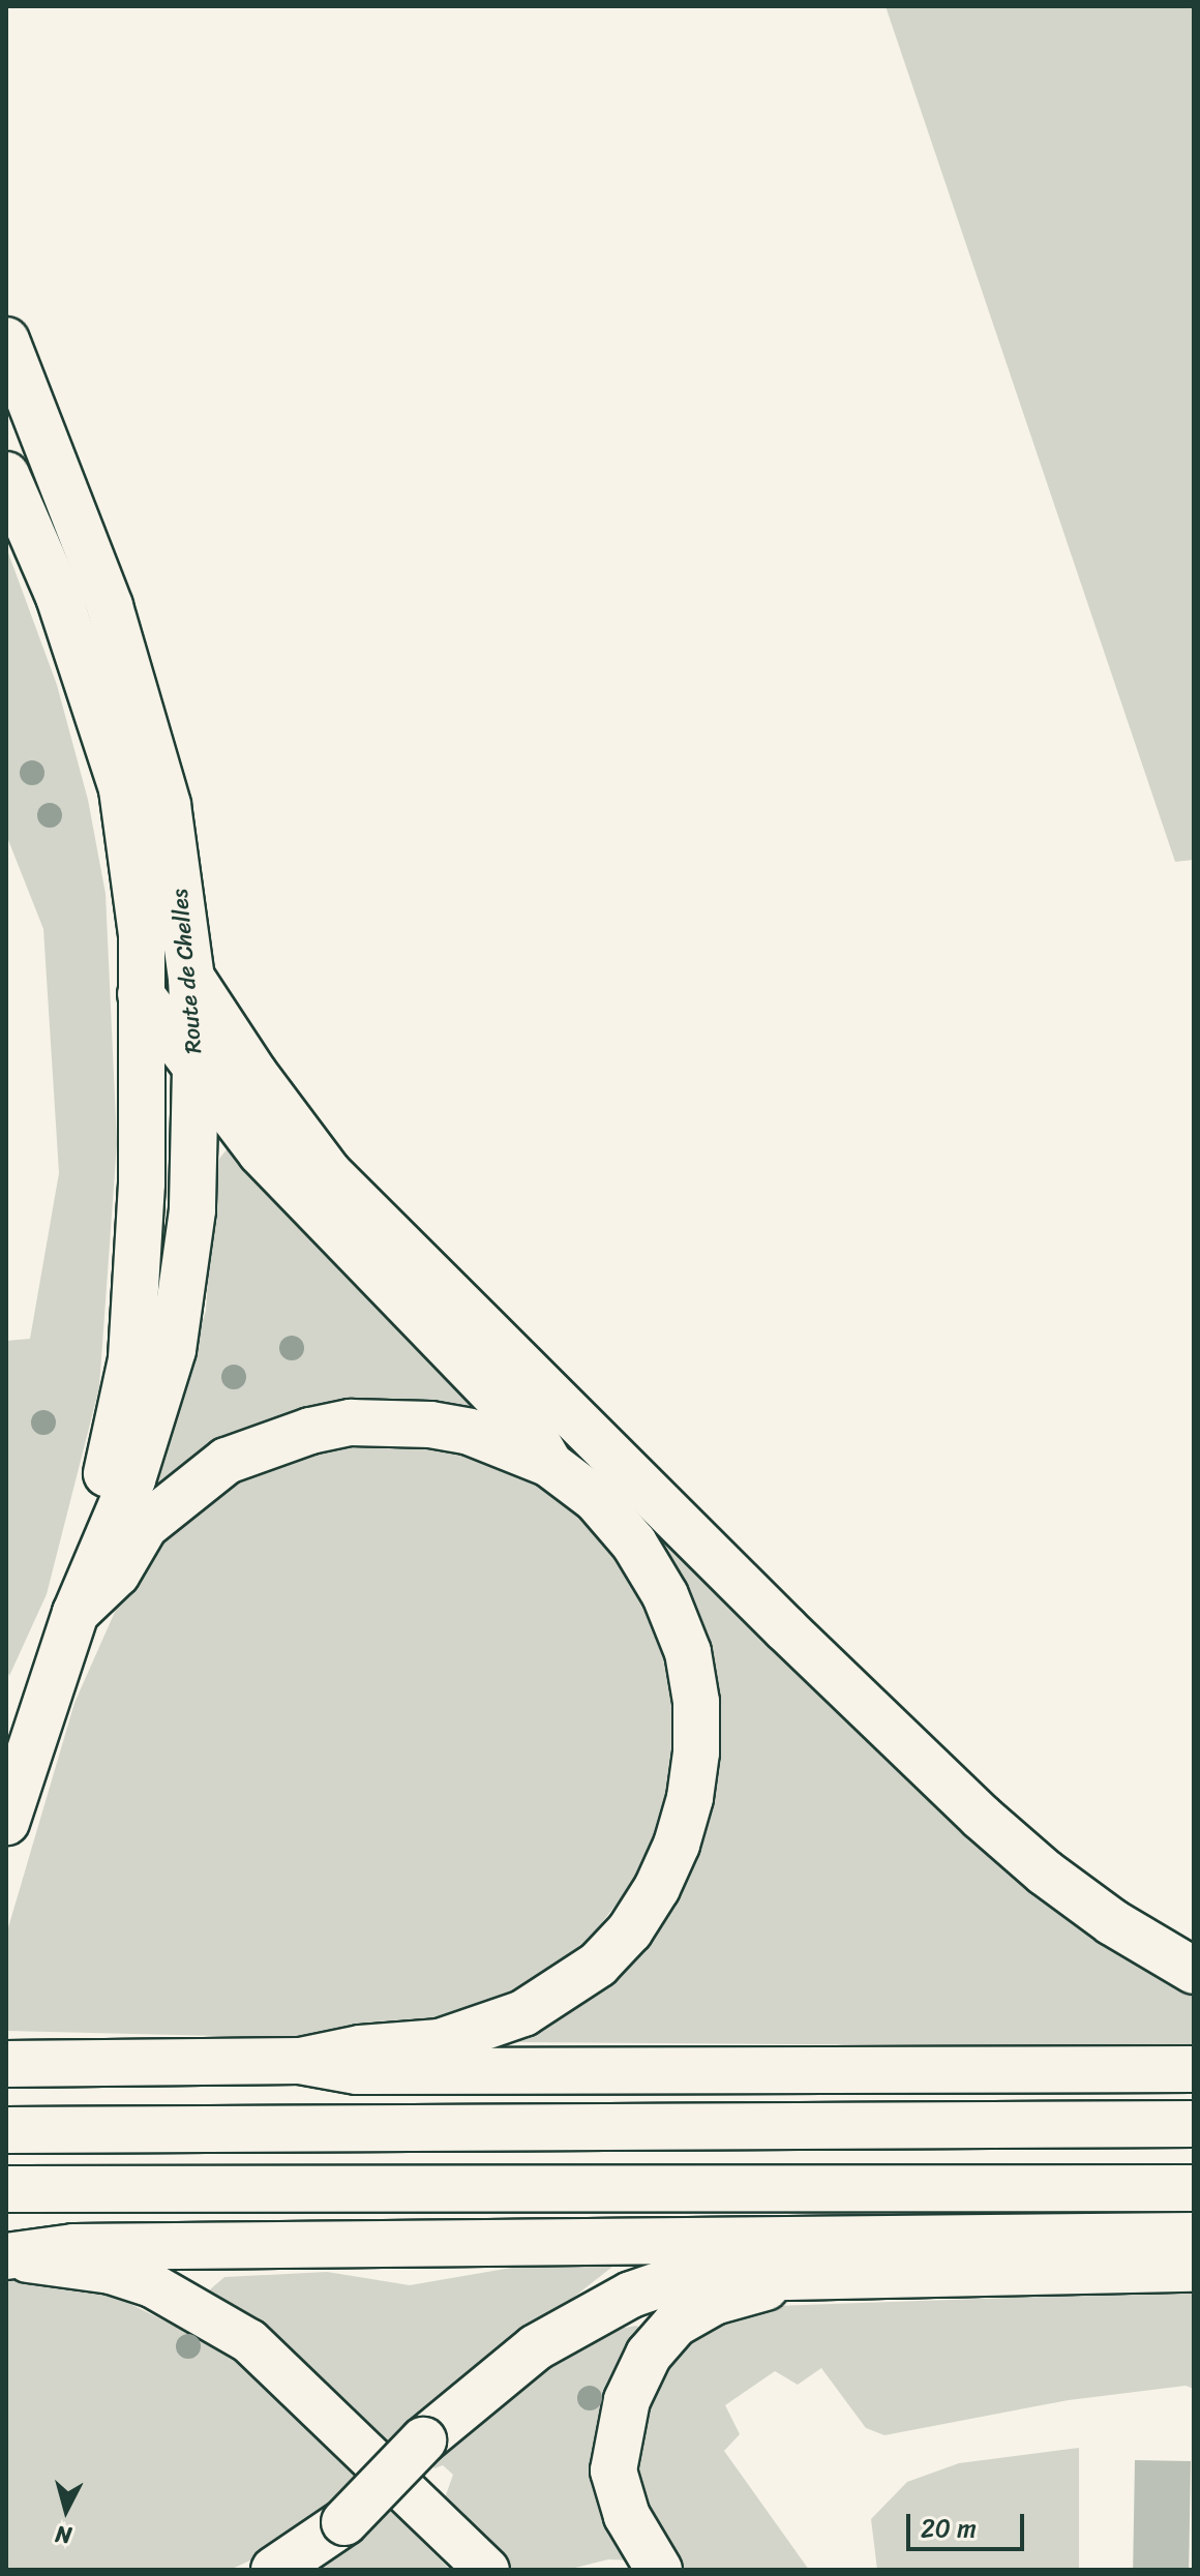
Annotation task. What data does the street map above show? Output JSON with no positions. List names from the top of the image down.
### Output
{
  "streets": {
    "main road": ["Route de Chelles"]
  },
  "scale_bar": "20 m",
  "north": "bottom"
}
